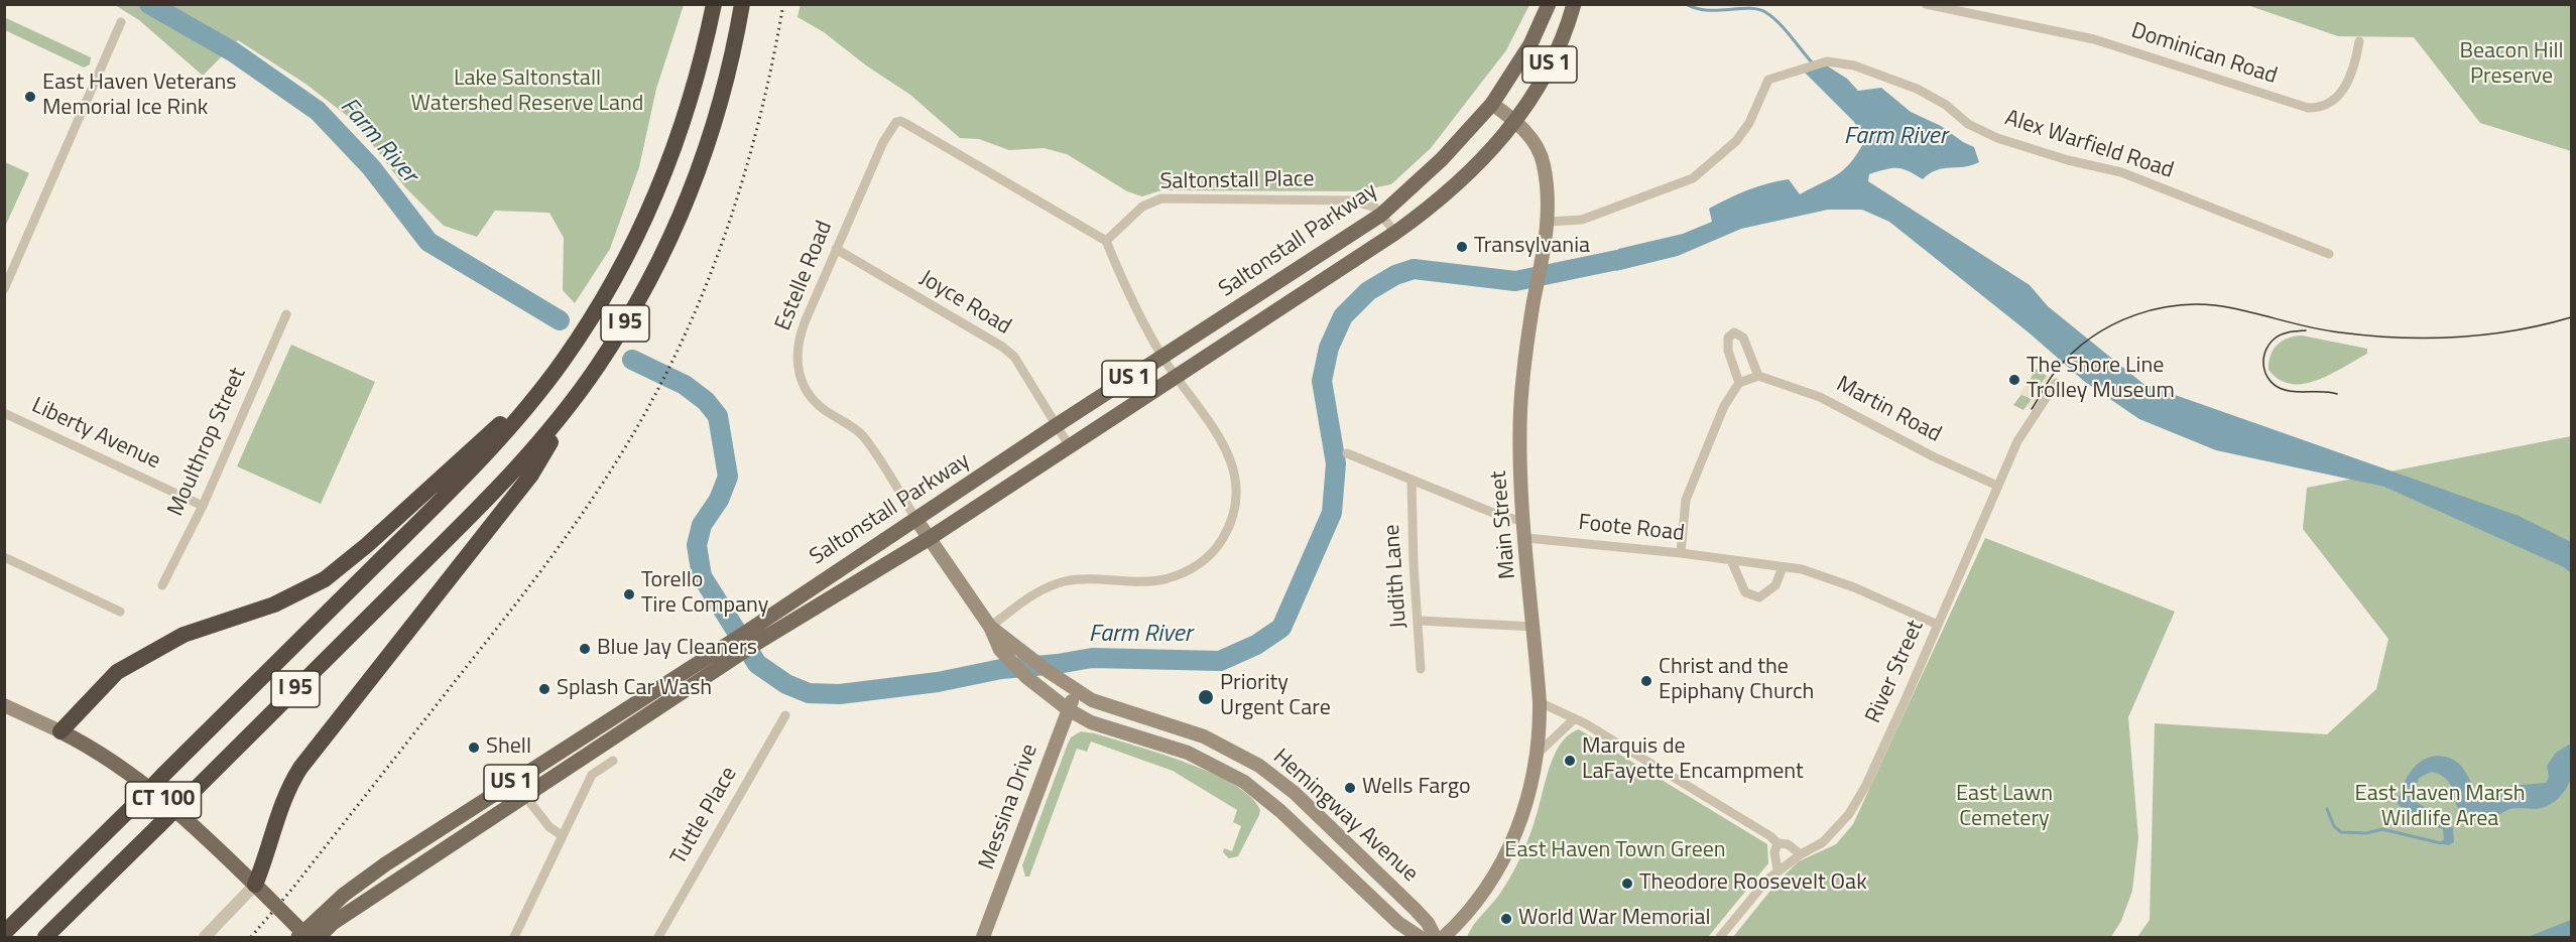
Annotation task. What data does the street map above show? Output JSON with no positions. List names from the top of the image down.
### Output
{
  "streets": {
    "highway": ["I 95"],
    "main road": [
      "US 1",
      "Saltonstall Parkway",
      "Main Street",
      "CT 100",
      "Messina Drive",
      "Hemingway Avenue"
    ],
    "street": [
      "Dominican Road",
      "Alex Warfield Road",
      "Saltonstall Place",
      "Estelle Road",
      "Joyce Road",
      "Martin Road",
      "Liberty Avenue",
      "Moulthrop Street",
      "Foote Road",
      "Judith Lane",
      "River Street",
      "Tuttle Place"
    ]
  },
  "crossings": [
    ["US 1", "Saltonstall Parkway"],
    ["US 1", "Main Street"],
    ["Alex Warfield Road", "Main Street"],
    ["Saltonstall Place", "Saltonstall Parkway"],
    ["Saltonstall Place", "Estelle Road"],
    ["Saltonstall Parkway", "Estelle Road"],
    ["Saltonstall Parkway", "Joyce Road"],
    ["Saltonstall Parkway", "Main Street"],
    ["Saltonstall Parkway", "Hemingway Avenue"],
    ["Estelle Road", "Joyce Road"],
    ["Estelle Road", "Hemingway Avenue"],
    ["Martin Road", "River Street"],
    ["Liberty Avenue", "Moulthrop Street"],
    ["Main Street", "Foote Road"],
    ["Foote Road", "River Street"],
    ["Messina Drive", "Hemingway Avenue"]
  ],
  "water": ["Farm River"],
  "parks": [
    "Beacon Hill Preserve",
    "Lake Saltonstall Watershed Reserve Land",
    "East Lawn Cemetery",
    "East Haven Marsh Wildlife Area",
    "East Haven Town Green"
  ],
  "places": [
    "East Haven Veterans Memorial Ice Rink",
    "Transylvania",
    "The Shore Line Trolley Museum",
    "Torello Tire Company",
    "Blue Jay Cleaners",
    "Christ and the Epiphany Church",
    "Splash Car Wash",
    "Priority Urgent Care",
    "Shell",
    "Marquis de LaFayette Encampment",
    "Wells Fargo",
    "Theodore Roosevelt Oak",
    "World War Memorial"
  ]
}
